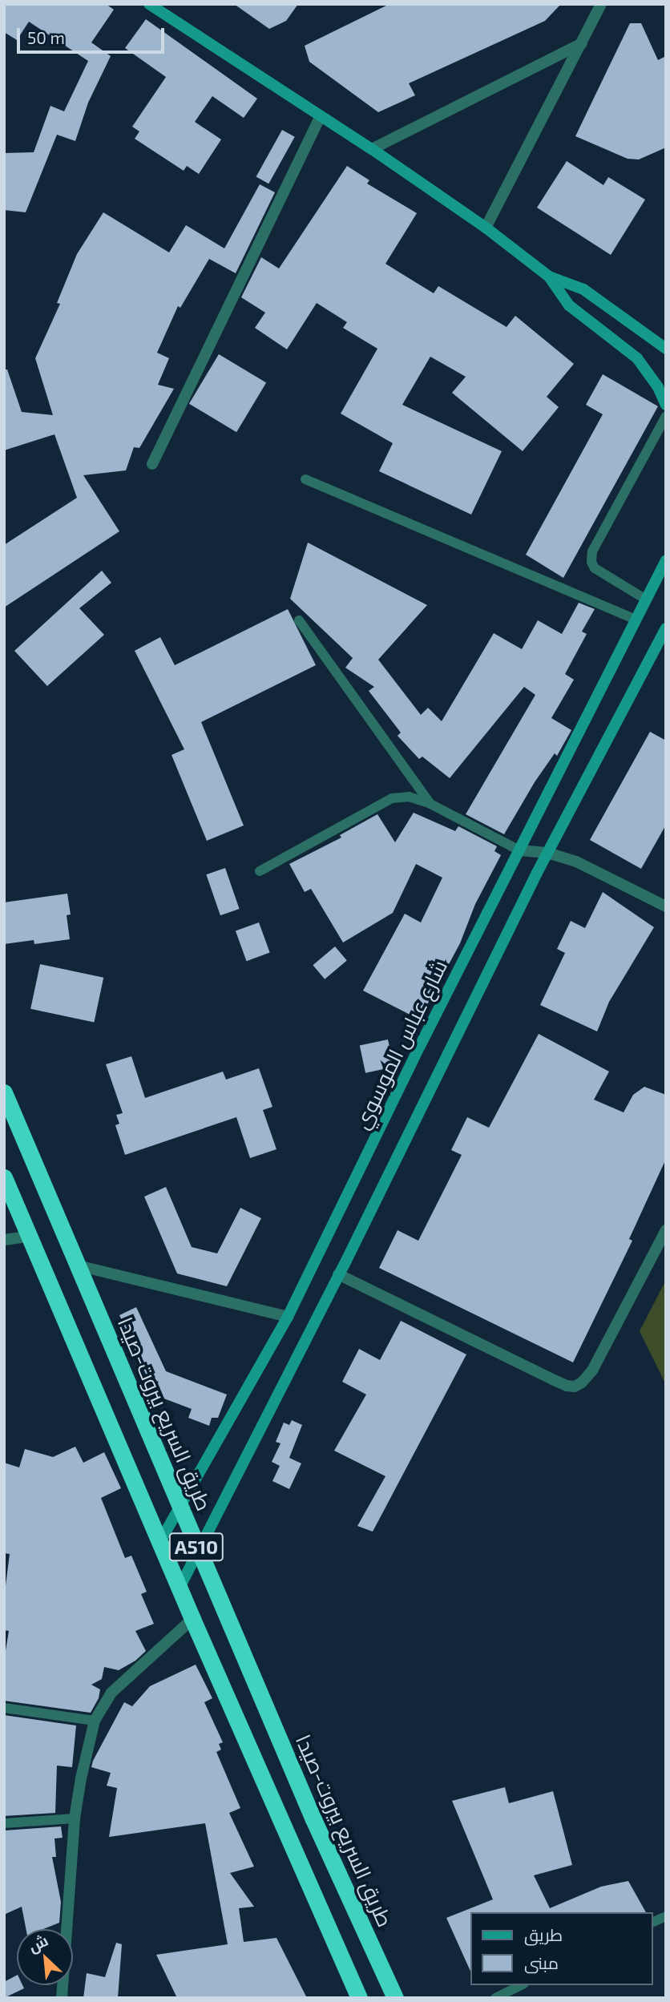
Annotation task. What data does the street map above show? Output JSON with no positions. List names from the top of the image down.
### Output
{
  "streets": {
    "highway": ["طريق السريع بيروت-صيدا", "A510"],
    "street": ["شارع عباس الموسوي"]
  },
  "crossings": [
    ["شارع عباس الموسوي", "طريق السريع بيروت-صيدا"],
    ["شارع عباس الموسوي", "A510"]
  ],
  "legend": ["طريق", "مبنى"],
  "scale_bar": "50 m",
  "north": "top left"
}
